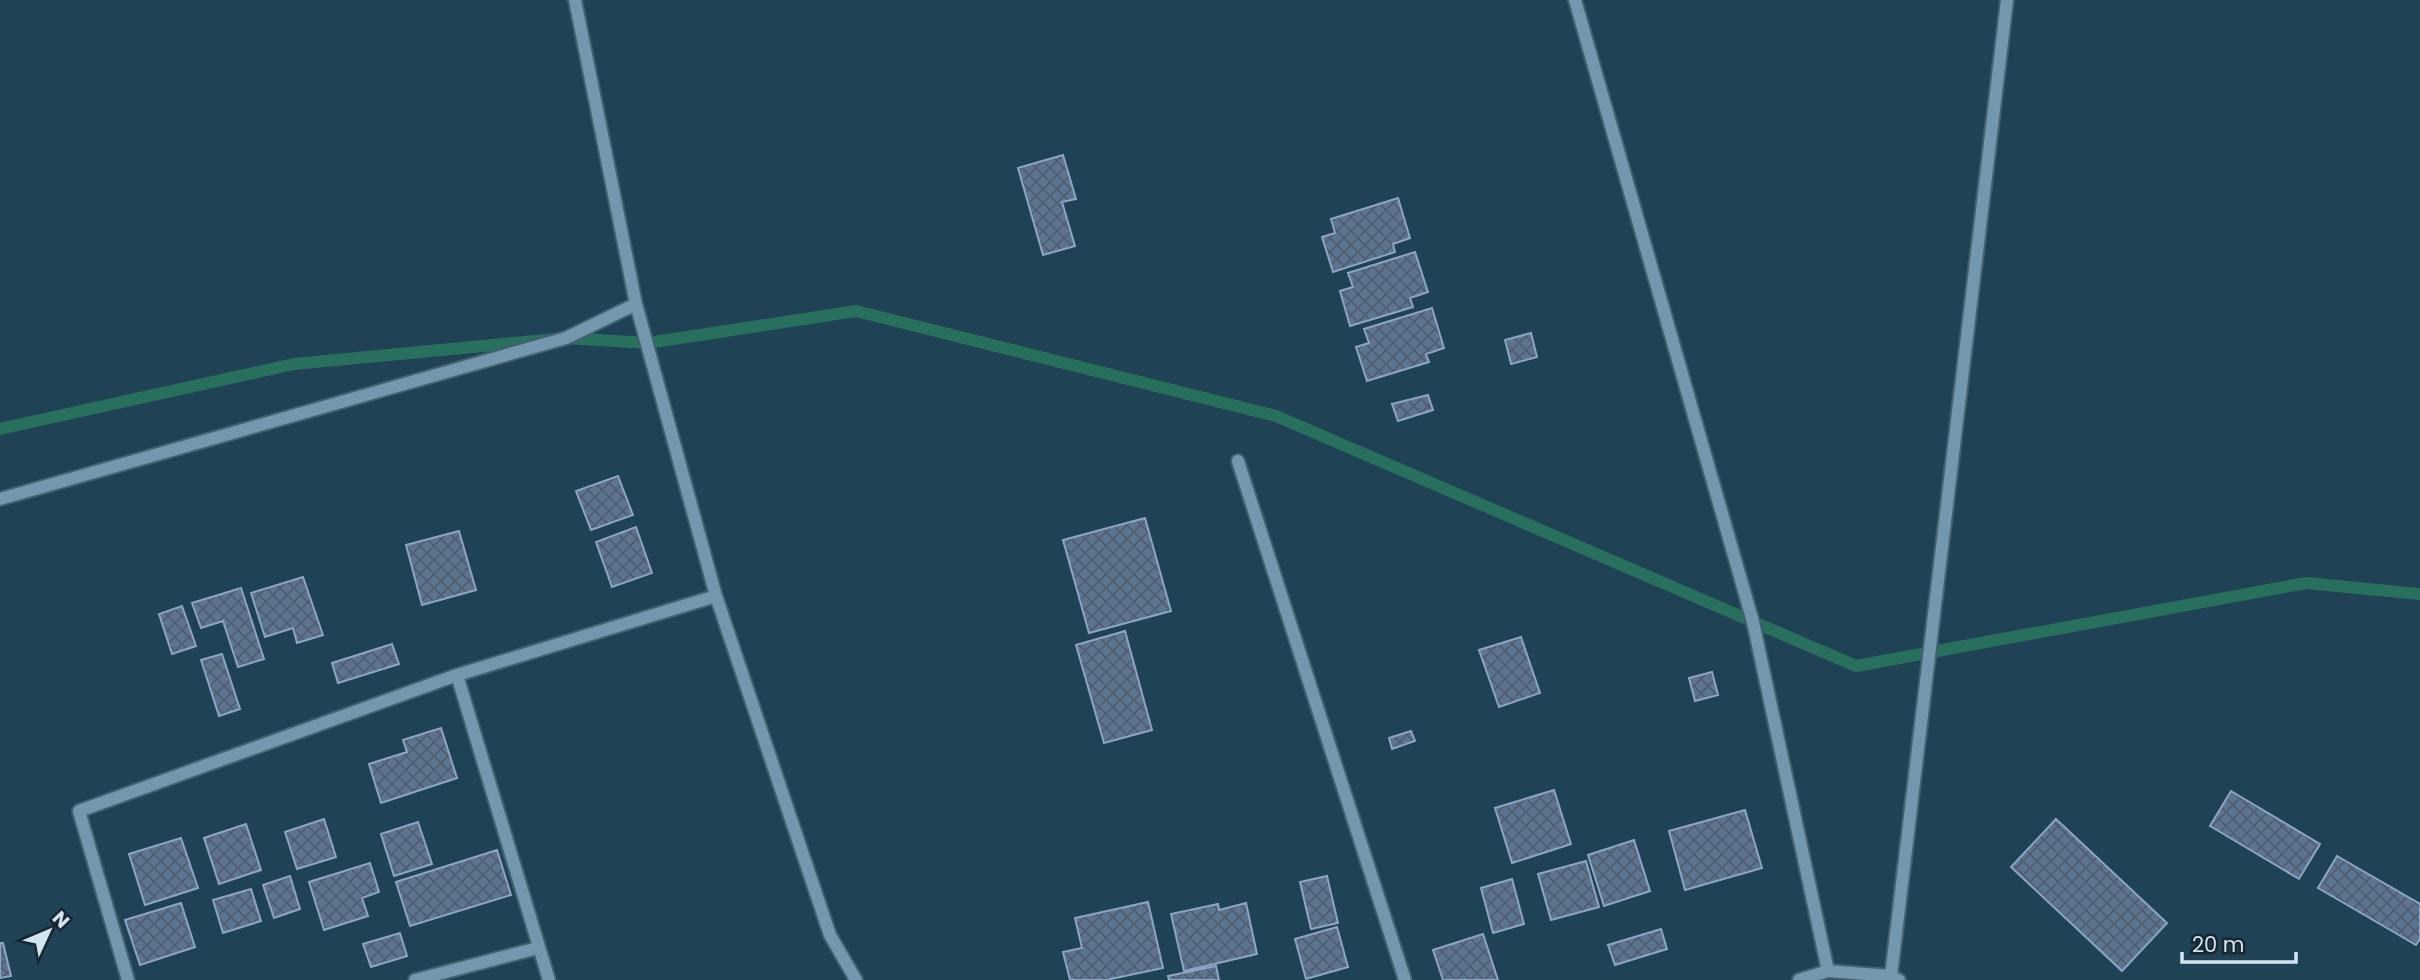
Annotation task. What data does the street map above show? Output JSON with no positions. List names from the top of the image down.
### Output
{
  "scale_bar": "20 m",
  "north": "top right"
}
